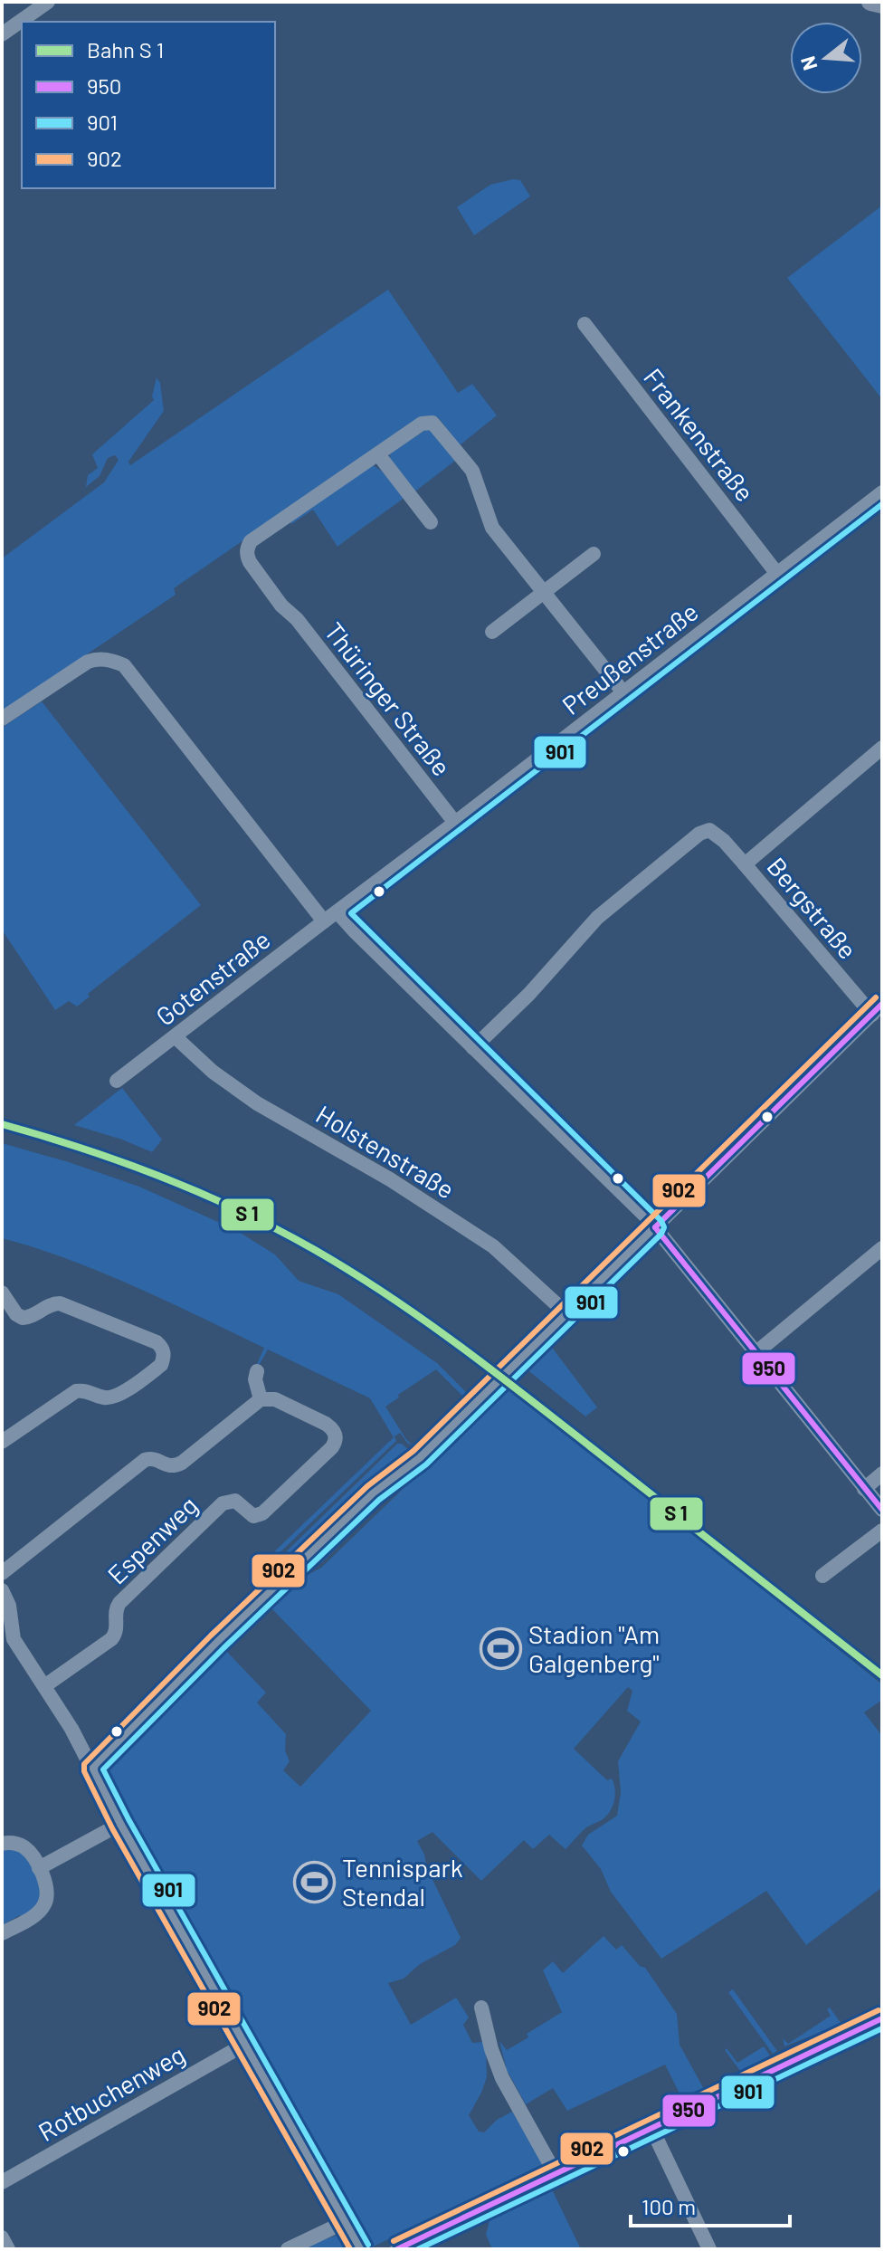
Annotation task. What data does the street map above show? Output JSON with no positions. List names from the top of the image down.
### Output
{
  "streets": {
    "street": [
      "Frankenstraße",
      "Preußenstraße",
      "Thüringer Straße",
      "Bergstraße",
      "Gotenstraße",
      "Holstenstraße",
      "Espenweg",
      "Rotbuchenweg"
    ]
  },
  "crossings": [
    ["Frankenstraße", "Preußenstraße"],
    ["Preußenstraße", "Thüringer Straße"],
    ["Preußenstraße", "Gotenstraße"],
    ["Bergstraße", "Holstenstraße"],
    ["Gotenstraße", "Holstenstraße"]
  ],
  "places": {
    "sports": ["Stadion \"Am Galgenberg\"", "Tennispark Stendal"]
  },
  "lines": ["transit line 901", "transit line 902", "transit line 950"],
  "legend": [
    "Bahn S 1",
    "950",
    "901",
    "902"
  ],
  "scale_bar": "100 m",
  "north": "left"
}
